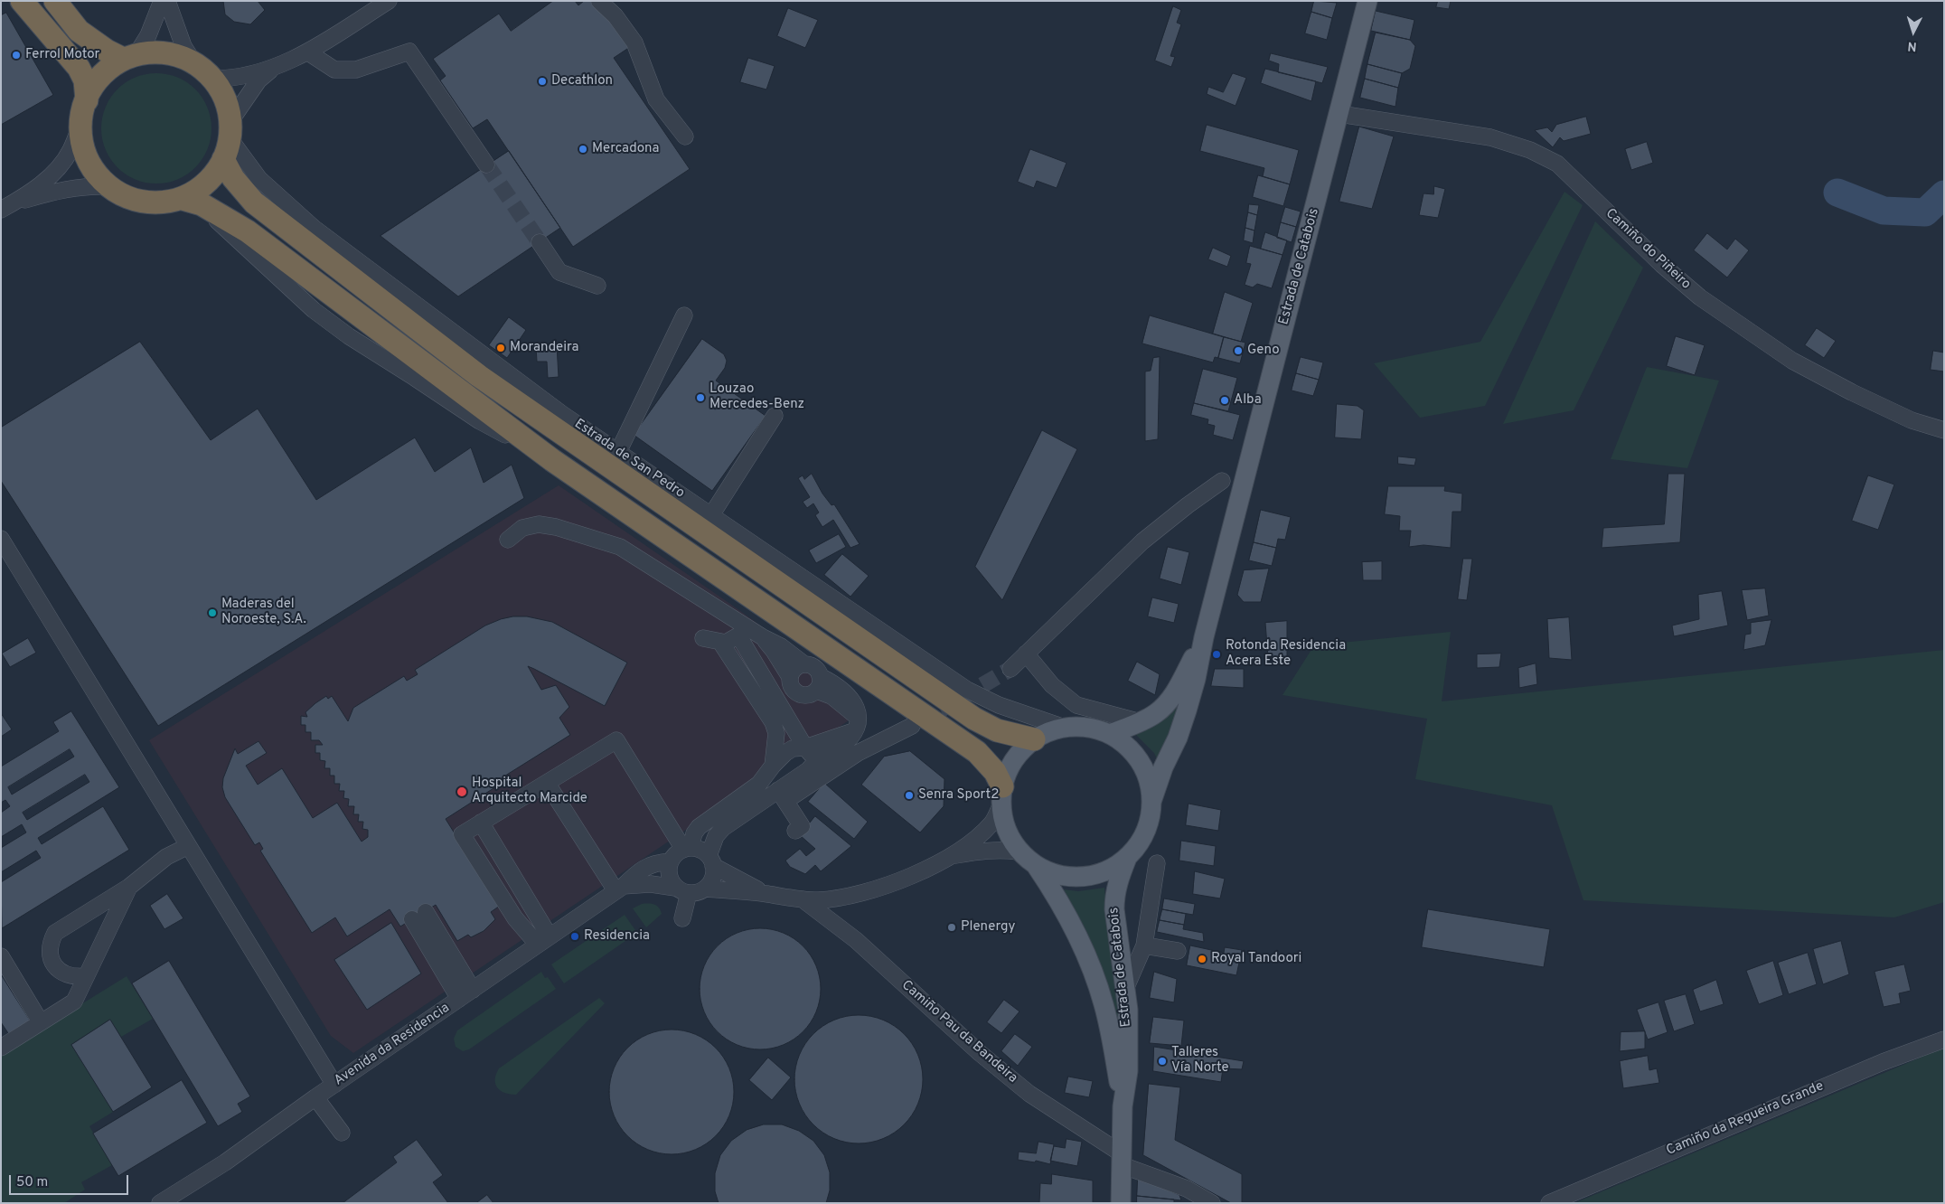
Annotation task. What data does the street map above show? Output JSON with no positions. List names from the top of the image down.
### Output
{
  "streets": {
    "main road": ["Estrada de Catabois"],
    "street": [
      "Camiño do Piñeiro",
      "Estrada de San Pedro",
      "Camiño Pau da Bandeira",
      "Avenida da Residencia",
      "Camiño da Regueira Grande"
    ]
  },
  "crossings": [
    ["Camiño do Piñeiro", "Estrada de Catabois"],
    ["Estrada de Catabois", "Estrada de San Pedro"],
    ["Estrada de Catabois", "Camiño Pau da Bandeira"]
  ],
  "places": [
    "Ferrol Motor",
    "Decathlon",
    "Mercadona",
    "Morandeira",
    "Geno",
    "Louzao Mercedes-Benz",
    "Alba",
    "Maderas del Noroeste, S.A.",
    "Rotonda Residencia Acera Este",
    "Hospital Arquitecto Marcide",
    "Senra Sport2",
    "Plenergy",
    "Residencia",
    "Royal Tandoori",
    "Talleres Vía Norte"
  ],
  "scale_bar": "50 m",
  "north": "bottom"
}
